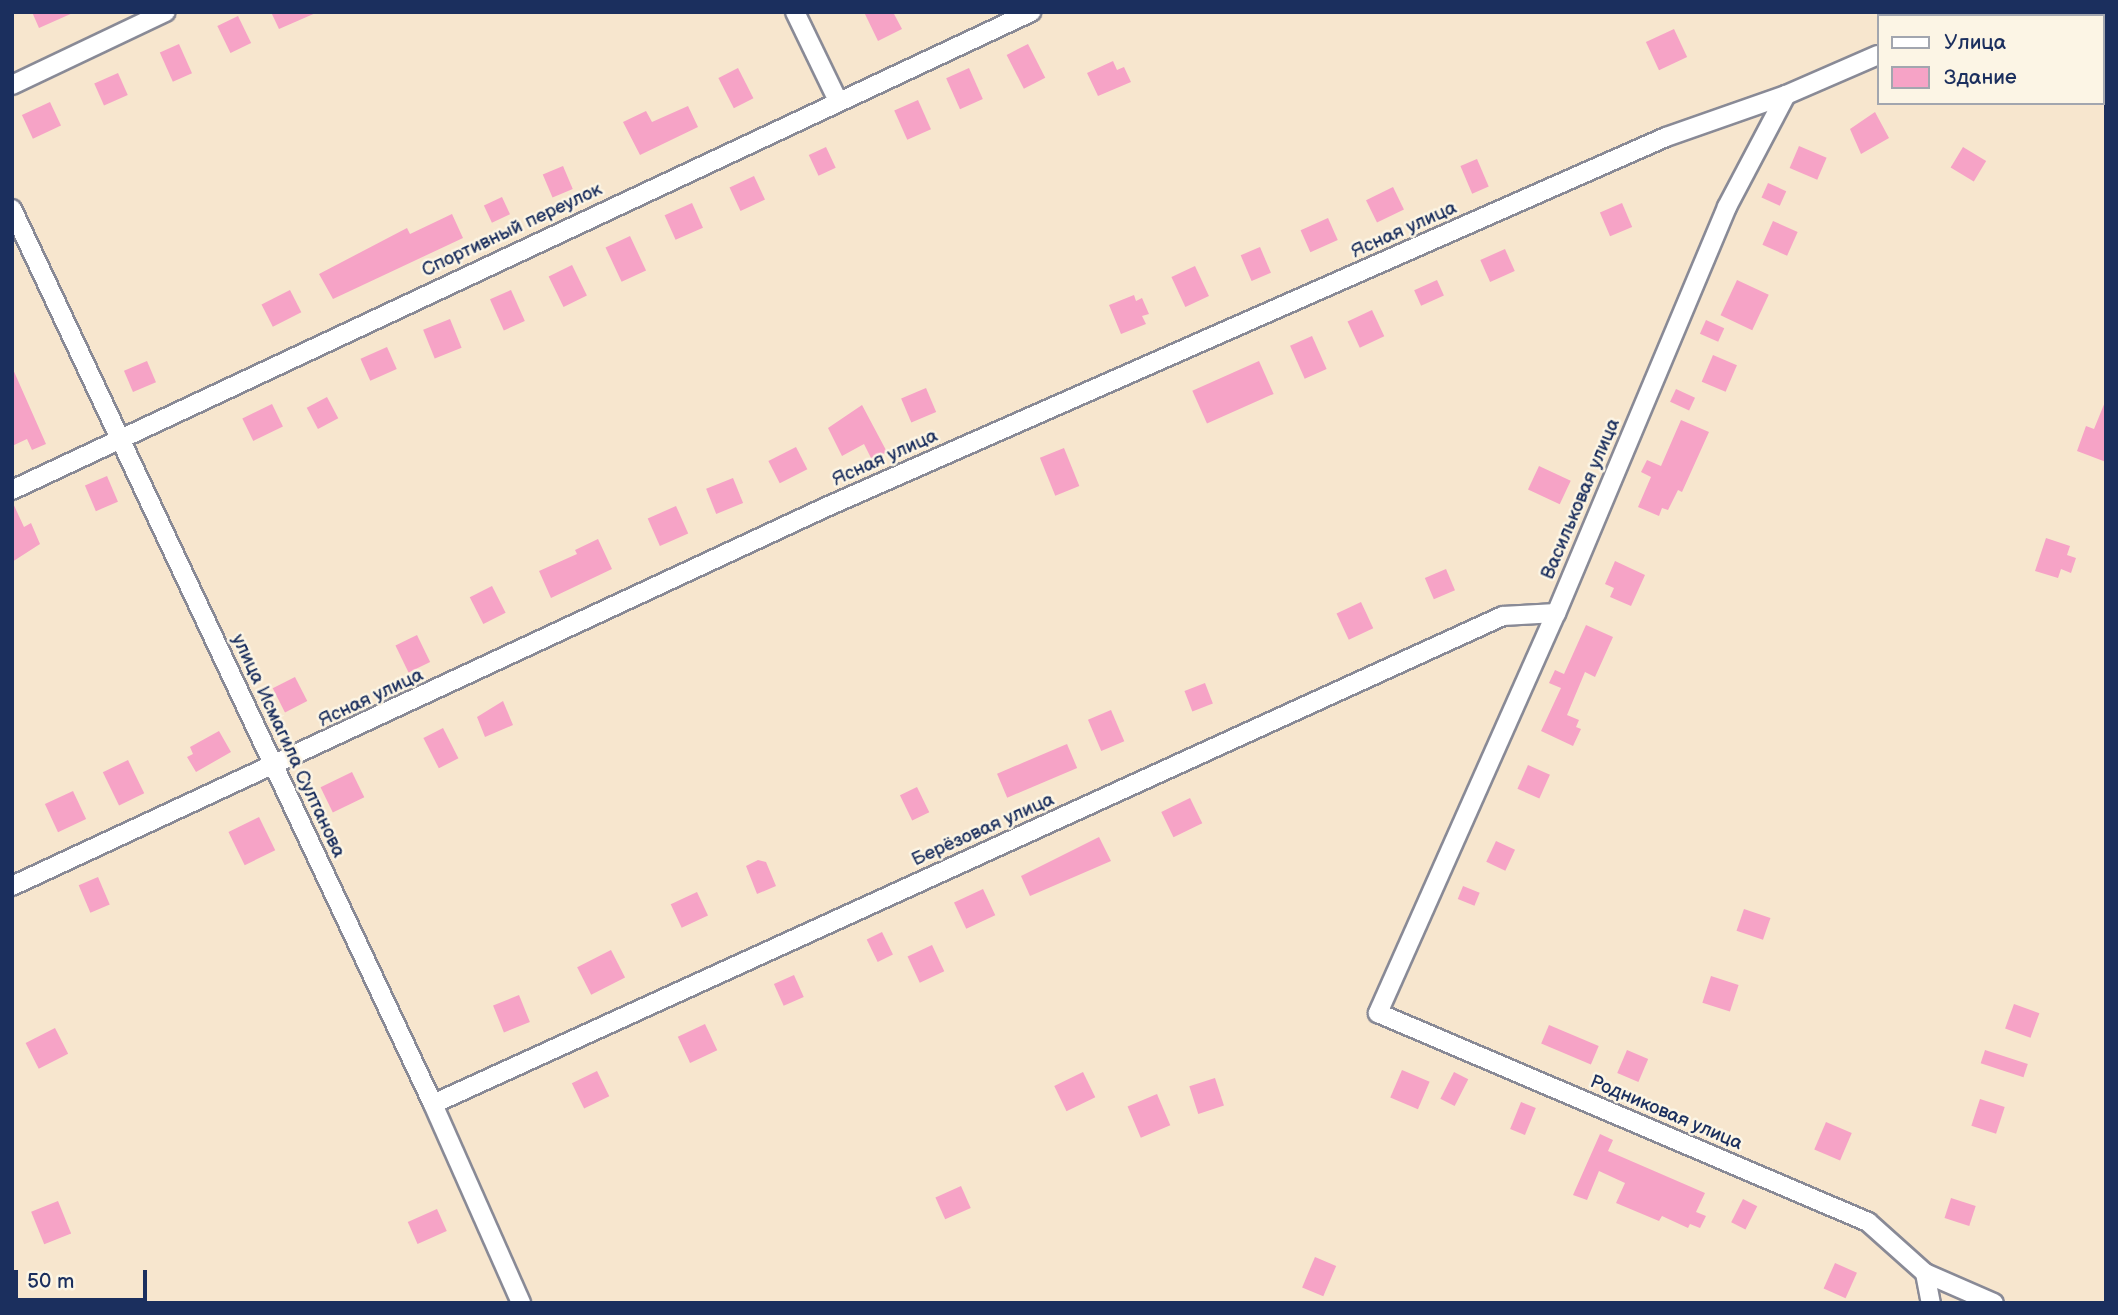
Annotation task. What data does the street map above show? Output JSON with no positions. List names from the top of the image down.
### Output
{
  "streets": {
    "street": [
      "Спортивный переулок",
      "Ясная улица",
      "Васильковая улица",
      "улица Исмагила Султанова",
      "Берёзовая улица",
      "Родниковая улица"
    ]
  },
  "crossings": [
    ["Спортивный переулок", "улица Исмагила Султанова"],
    ["Ясная улица", "Васильковая улица"],
    ["Ясная улица", "улица Исмагила Султанова"],
    ["Васильковая улица", "Берёзовая улица"],
    ["Васильковая улица", "Родниковая улица"],
    ["улица Исмагила Султанова", "Берёзовая улица"]
  ],
  "legend": ["Улица", "Здание"],
  "scale_bar": "50 m"
}
